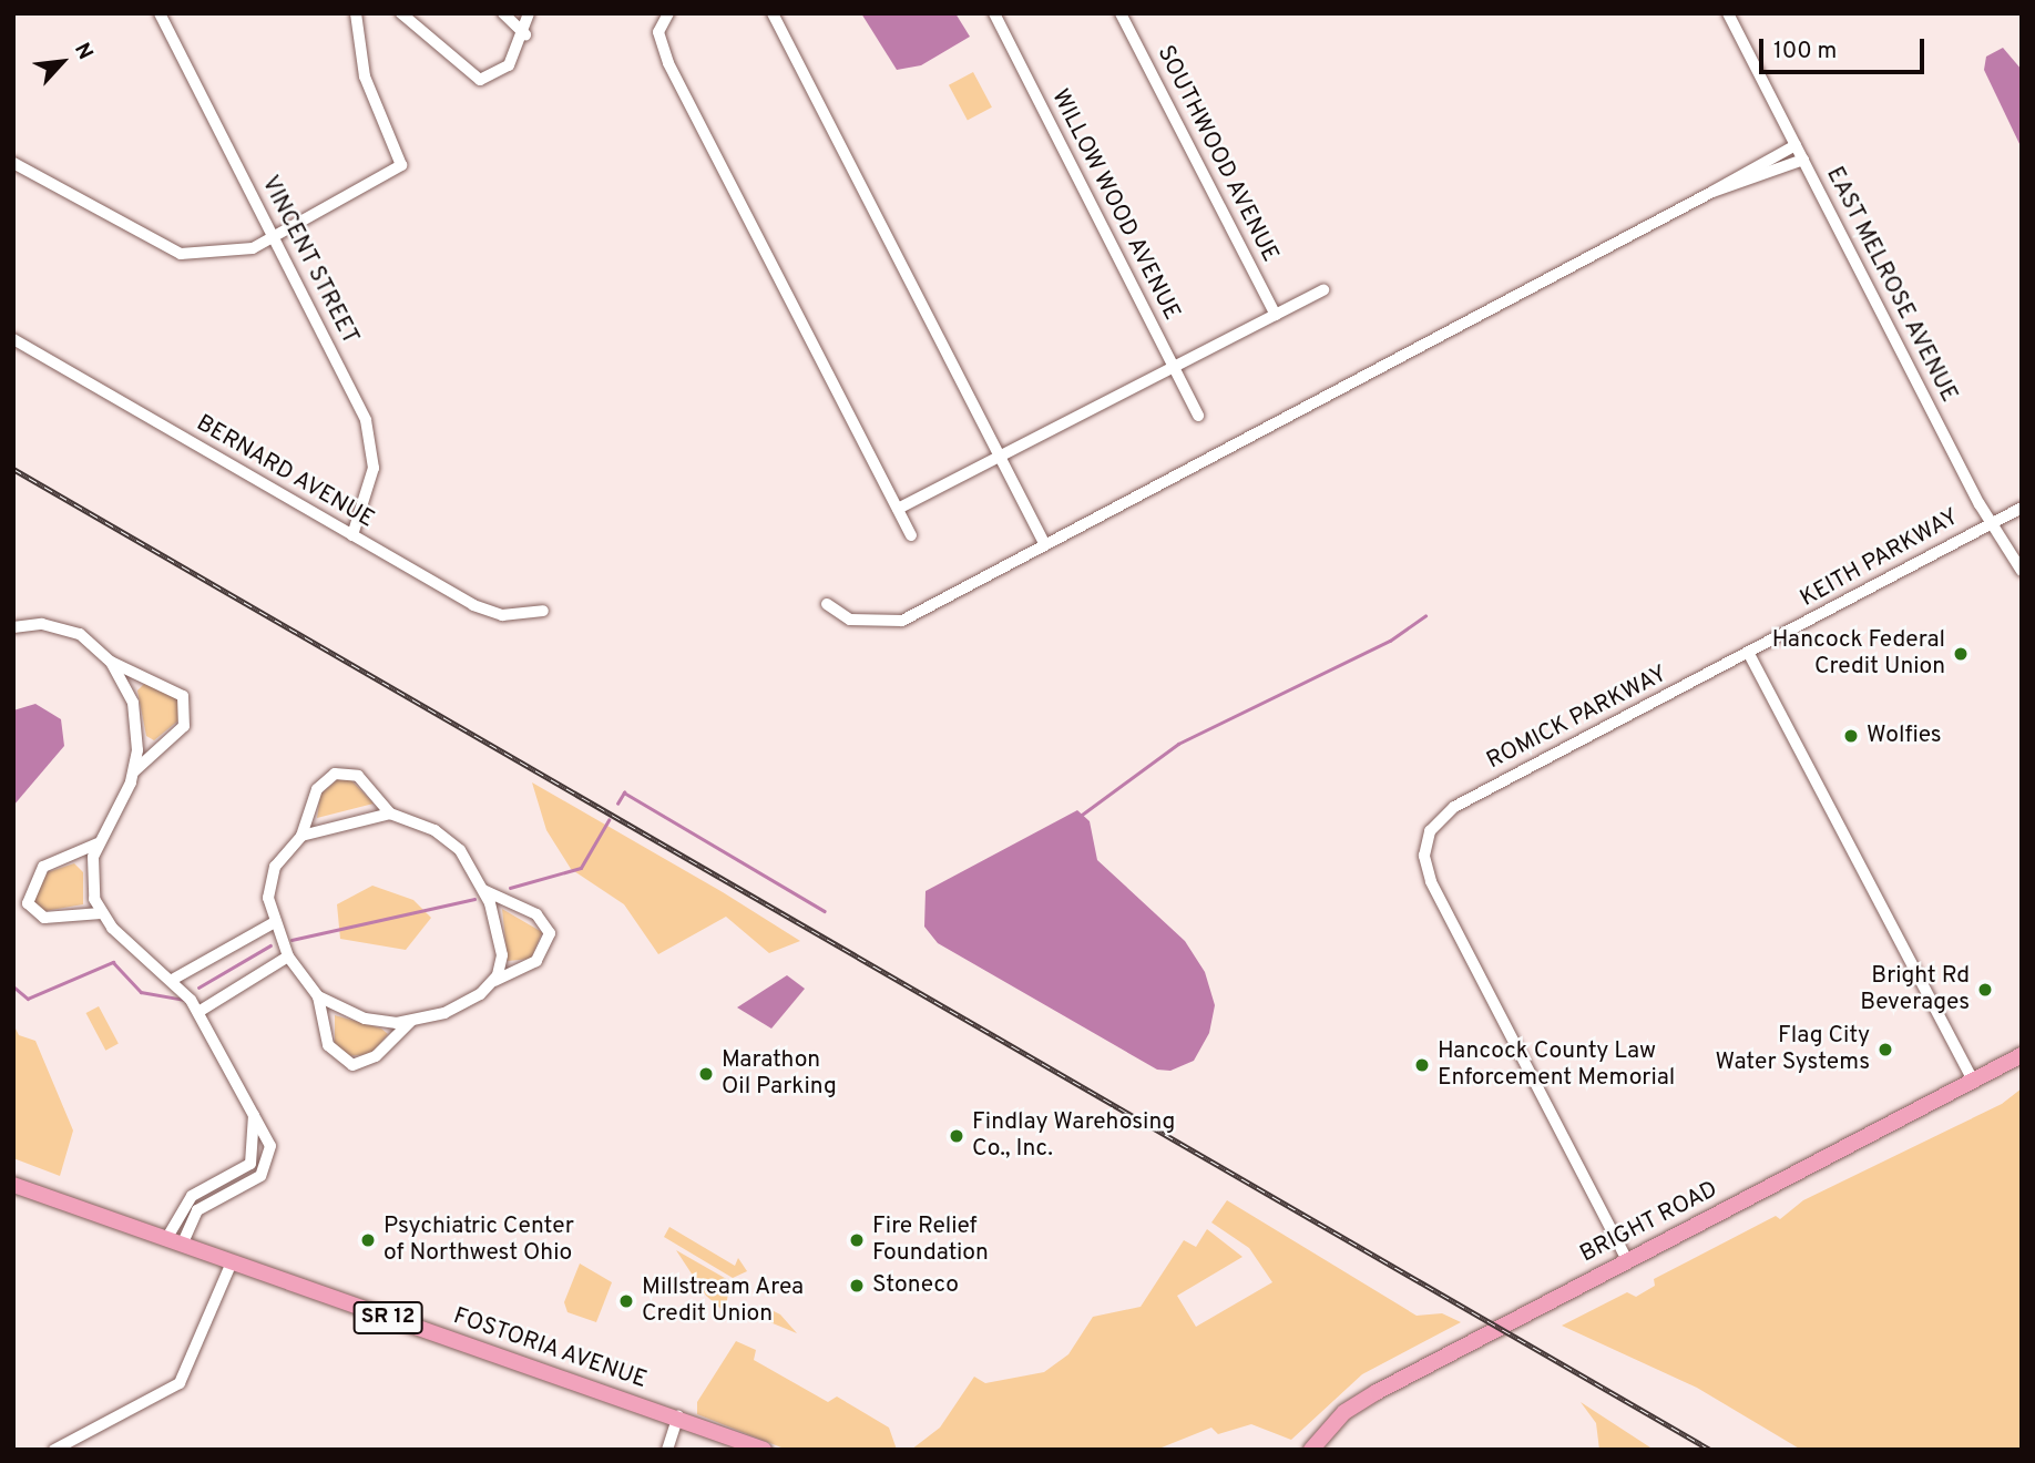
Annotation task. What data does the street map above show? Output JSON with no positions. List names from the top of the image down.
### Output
{
  "streets": {
    "main road": ["BRIGHT ROAD", "SR 12", "FOSTORIA AVENUE"],
    "street": [
      "SOUTHWOOD AVENUE",
      "WILLOW WOOD AVENUE",
      "VINCENT STREET",
      "EAST MELROSE AVENUE",
      "BERNARD AVENUE",
      "KEITH PARKWAY",
      "ROMICK PARKWAY"
    ]
  },
  "crossings": [
    ["VINCENT STREET", "BERNARD AVENUE"],
    ["EAST MELROSE AVENUE", "KEITH PARKWAY"],
    ["KEITH PARKWAY", "ROMICK PARKWAY"],
    ["ROMICK PARKWAY", "BRIGHT ROAD"]
  ],
  "places": [
    "Hancock Federal Credit Union",
    "Wolfies",
    "Bright Rd Beverages",
    "Flag City Water Systems",
    "Hancock County Law Enforcement Memorial",
    "Marathon Oil Parking",
    "Findlay Warehosing Co., Inc.",
    "Psychiatric Center of Northwest Ohio",
    "Fire Relief Foundation",
    "Stoneco",
    "Millstream Area Credit Union"
  ],
  "scale_bar": "100 m",
  "north": "top right"
}
